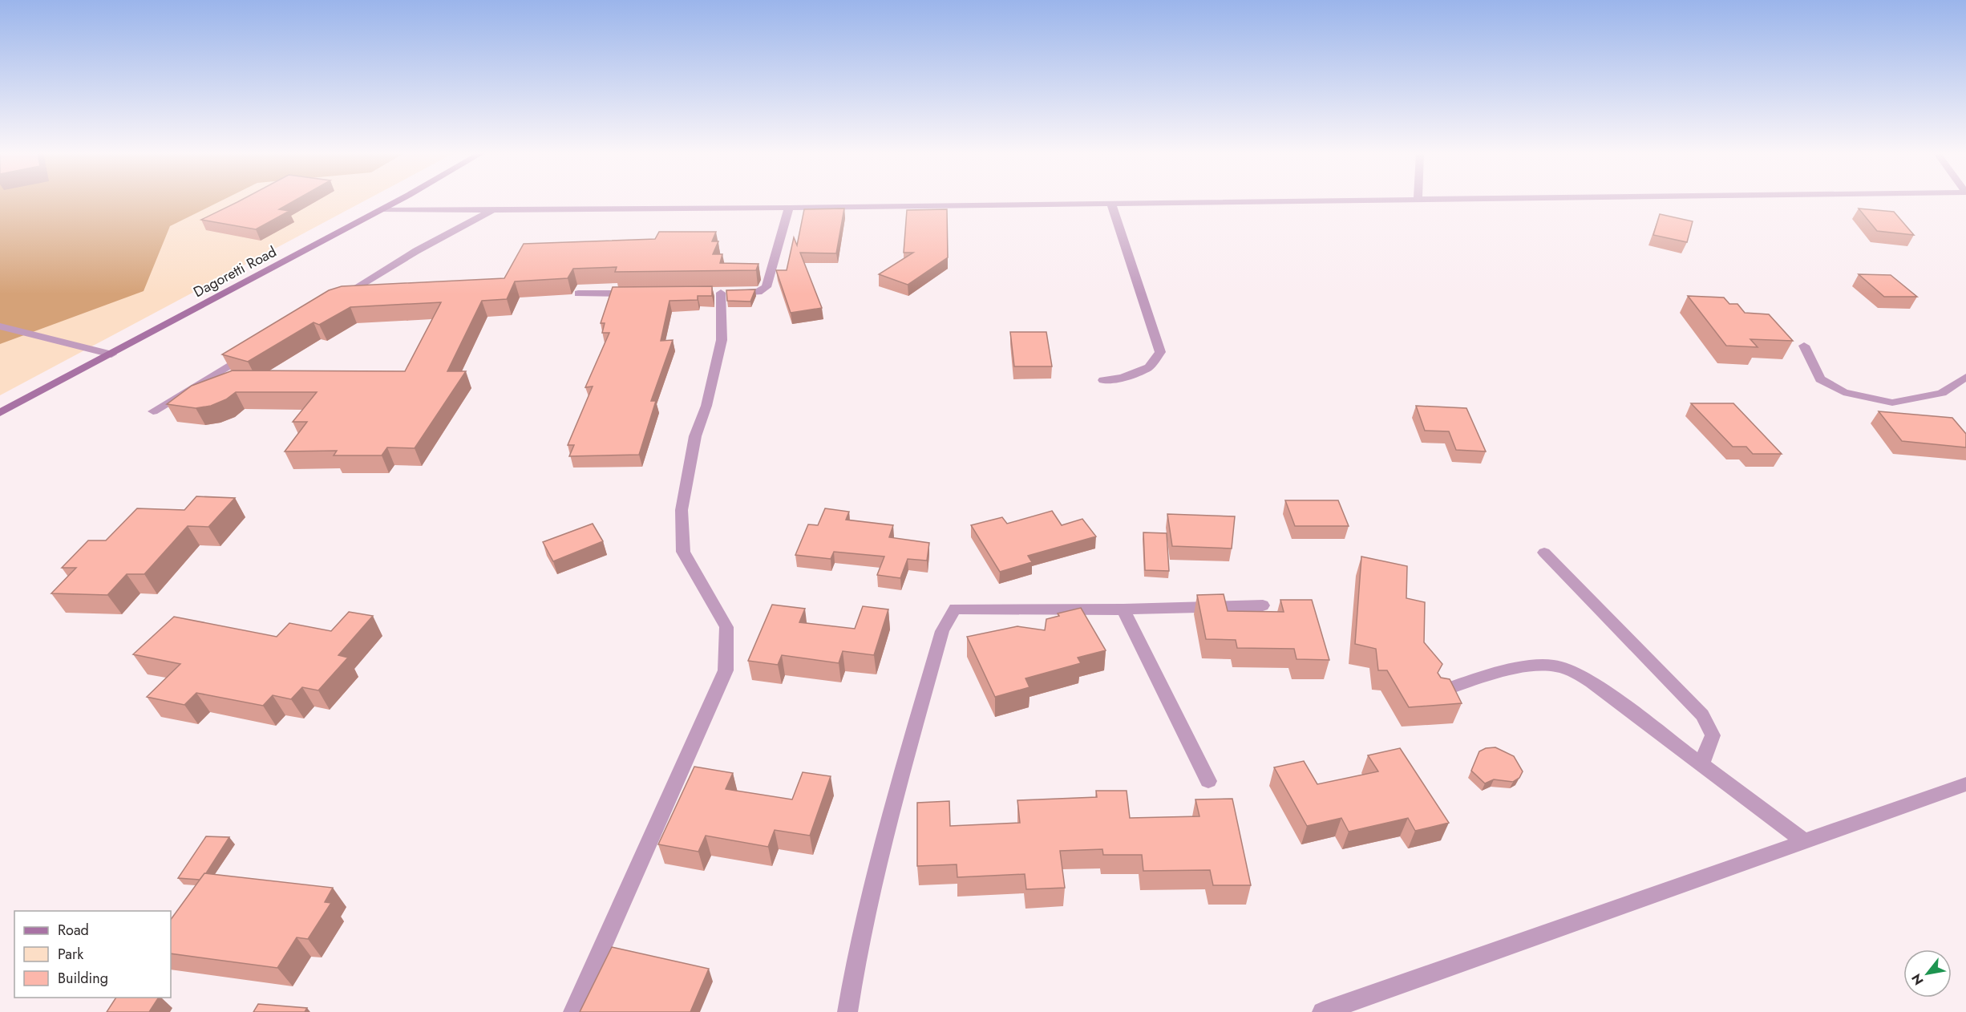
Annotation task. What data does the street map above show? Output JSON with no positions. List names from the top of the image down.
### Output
{
  "streets": {
    "main road": ["Dagoretti Road"]
  },
  "legend": ["Road", "Park", "Building"],
  "north": "bottom left"
}
